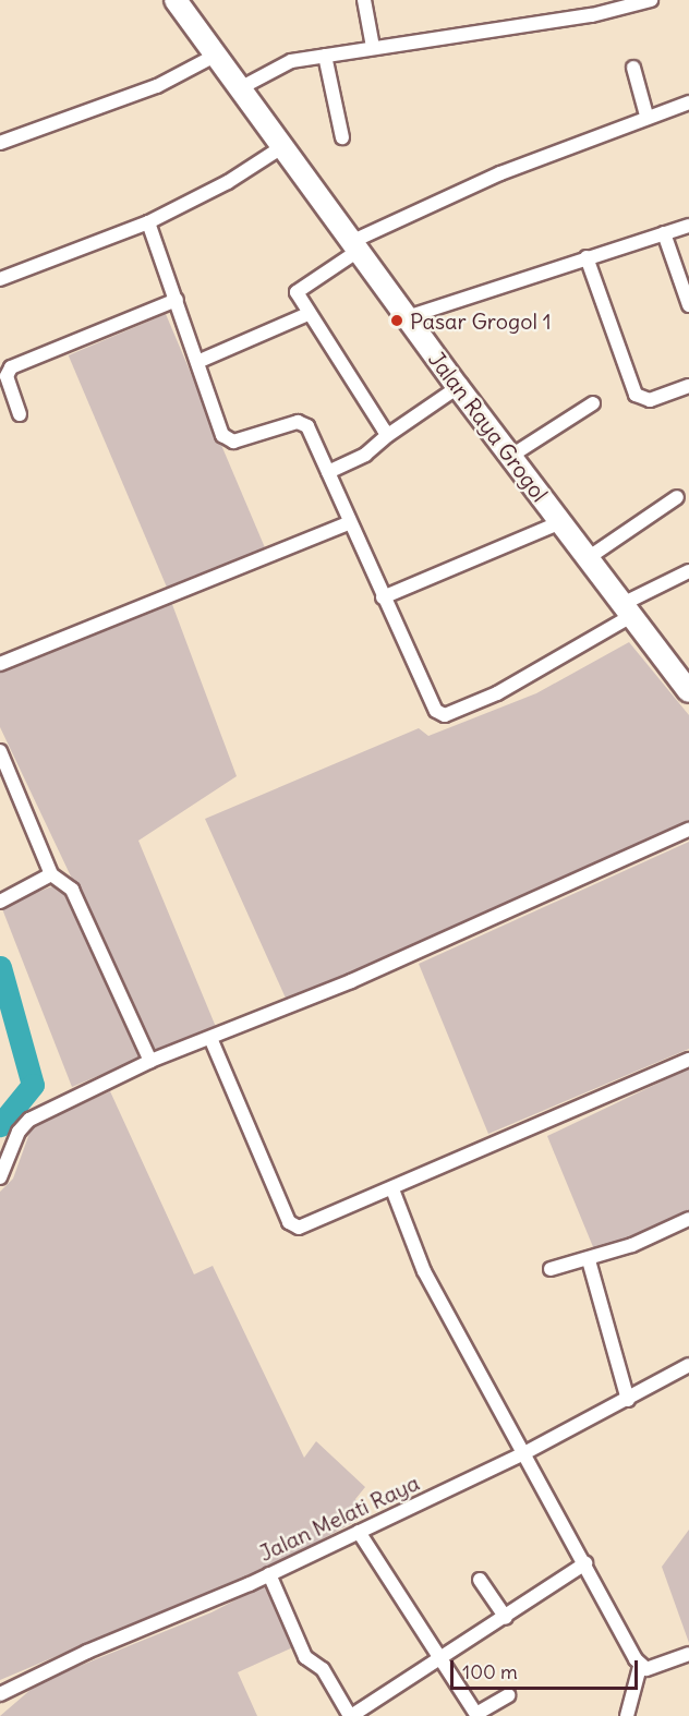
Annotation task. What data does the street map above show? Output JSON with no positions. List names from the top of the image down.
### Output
{
  "streets": {
    "main road": ["Jalan Raya Grogol"],
    "street": ["Jalan Melati Raya"]
  },
  "places": ["Pasar Grogol 1"],
  "scale_bar": "100 m"
}
